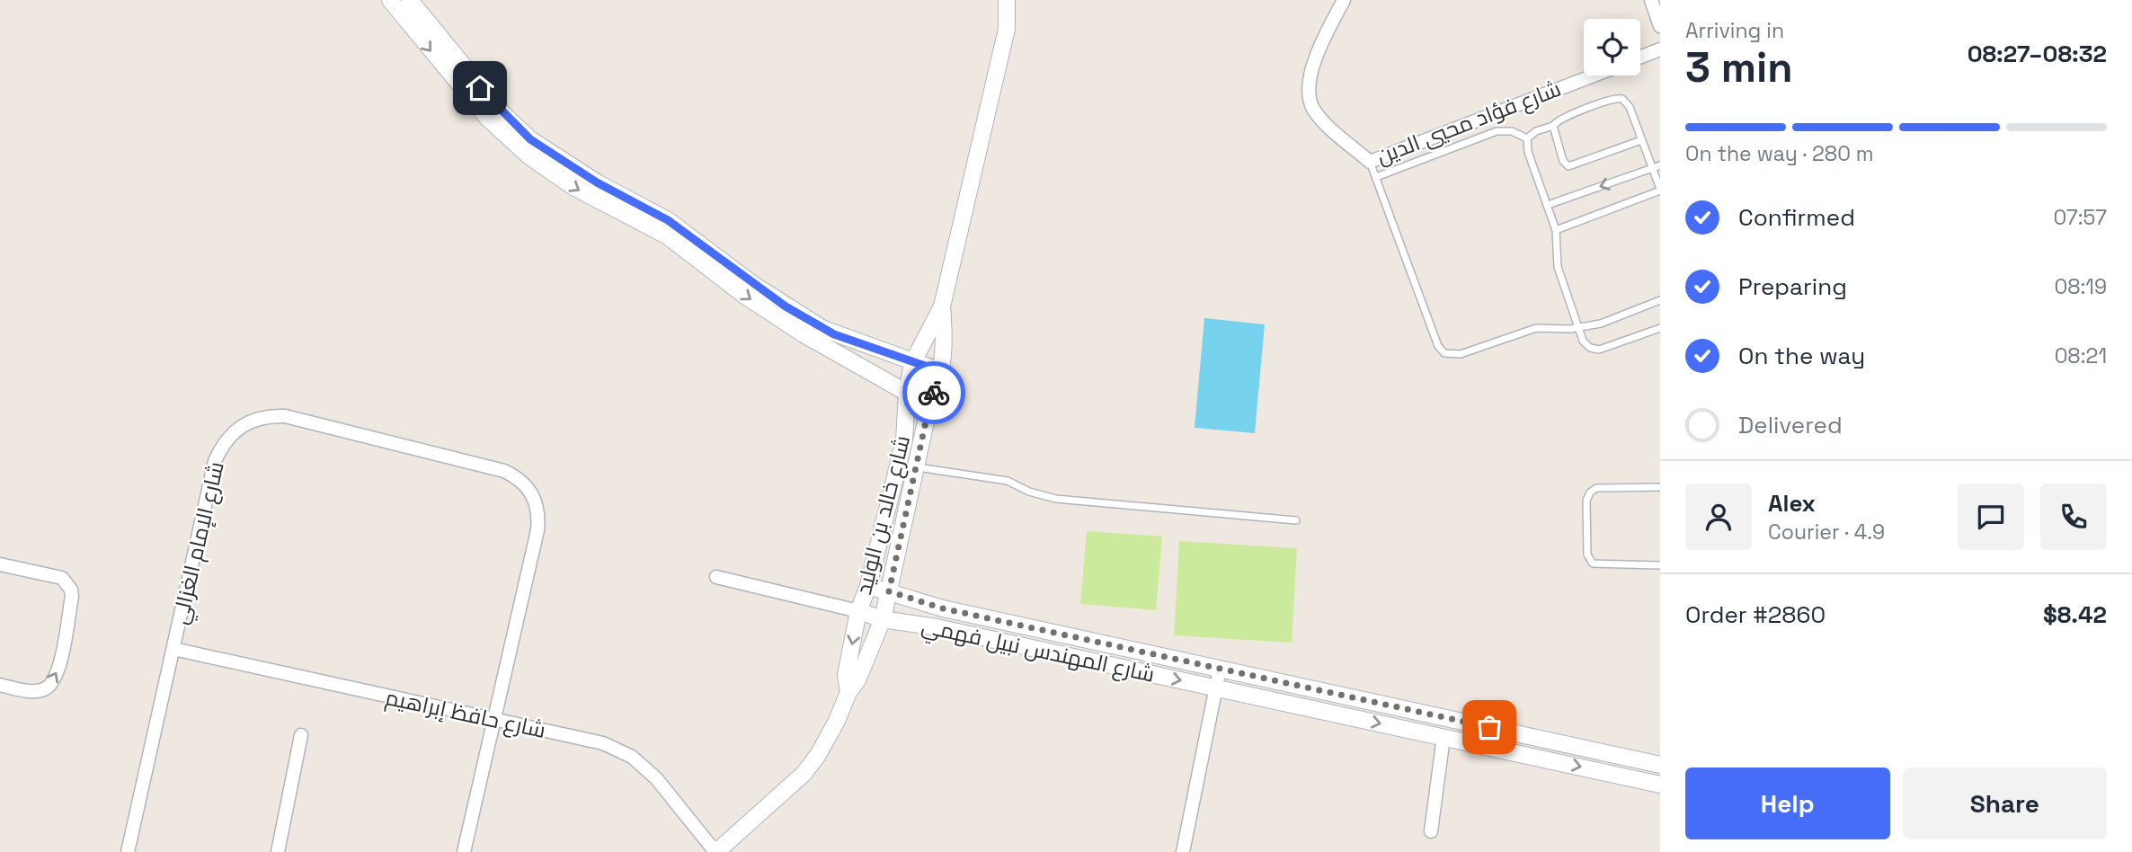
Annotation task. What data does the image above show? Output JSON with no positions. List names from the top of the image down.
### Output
{
  "streets": {
    "street": [
      "شارع فؤاد محيي الدين",
      "شارع خالد بن الوليد",
      "شارع الإمام الغزالي",
      "شارع المهندس نبيل فهمي",
      "شارع حافظ إبراهيم"
    ]
  },
  "crossings": [
    ["شارع خالد بن الوليد", "شارع المهندس نبيل فهمي"],
    ["شارع خالد بن الوليد", "شارع حافظ إبراهيم"],
    ["شارع الإمام الغزالي", "شارع حافظ إبراهيم"]
  ],
  "page": {
    "heading": ["3 min", "Arriving in", "08:27–08:32"],
    "panel": [
      "Alex",
      "Courier · 4.9",
      "Order #2860",
      "$8.42"
    ],
    "bar": "On the way · 280 m",
    "list": [
      ["Confirmed", "07:57"],
      ["Preparing", "08:19"],
      ["On the way", "08:21"],
      "Delivered"
    ],
    "buttons": ["Help", "Share"]
  }
}
